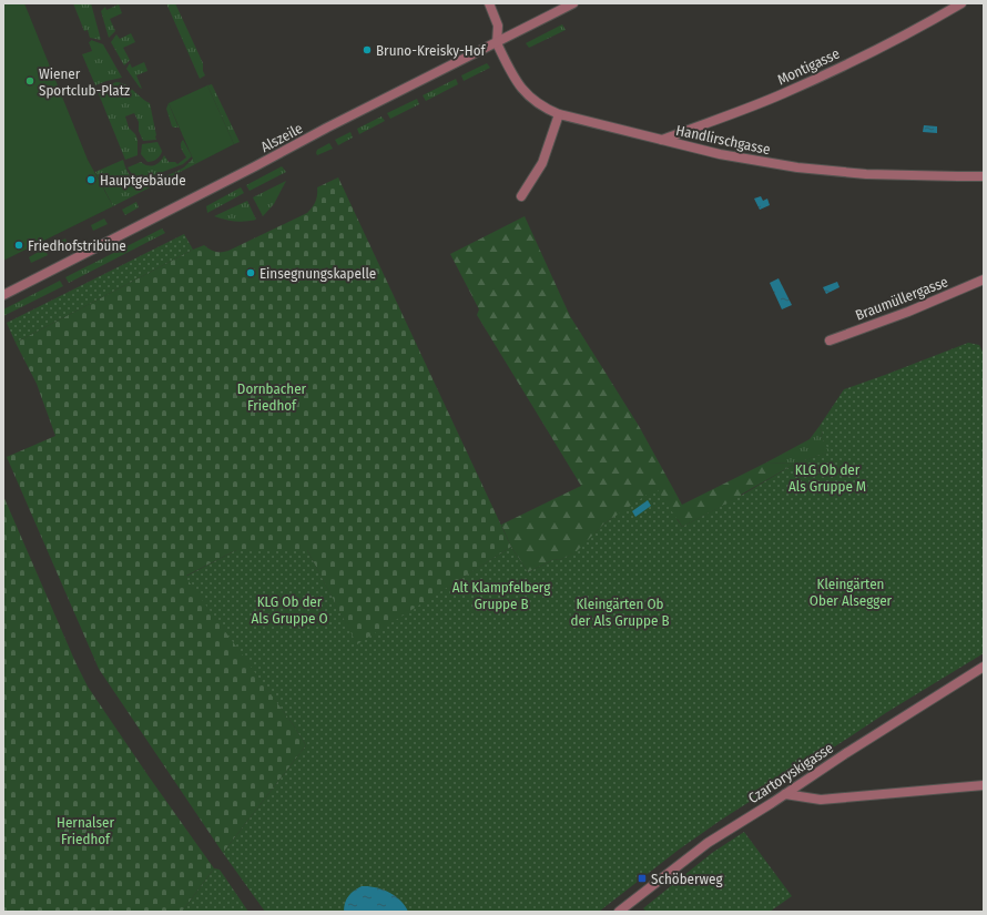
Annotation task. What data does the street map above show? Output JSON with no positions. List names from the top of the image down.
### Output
{
  "streets": {
    "street": [
      "Montigasse",
      "Alszeile",
      "Handlirschgasse",
      "Braumüllergasse",
      "Czartoryskigasse"
    ]
  },
  "crossings": [
    ["Montigasse", "Handlirschgasse"],
    ["Alszeile", "Handlirschgasse"]
  ],
  "parks": [
    "Dornbacher Friedhof",
    "KLG Ob der Als Gruppe M",
    "Kleingärten Ober Alsegger",
    "Alt Klampfelberg Gruppe B",
    "KLG Ob der Als Gruppe O",
    "Kleingärten Ob der Als Gruppe B",
    "Hernalser Friedhof"
  ],
  "places": {
    "other": [
      "Bruno-Kreisky-Hof",
      "Wiener Sportclub-Platz",
      "Hauptgebäude",
      "Friedhofstribüne",
      "Einsegnungskapelle"
    ],
    "transit": ["Schöberweg"]
  }
}
